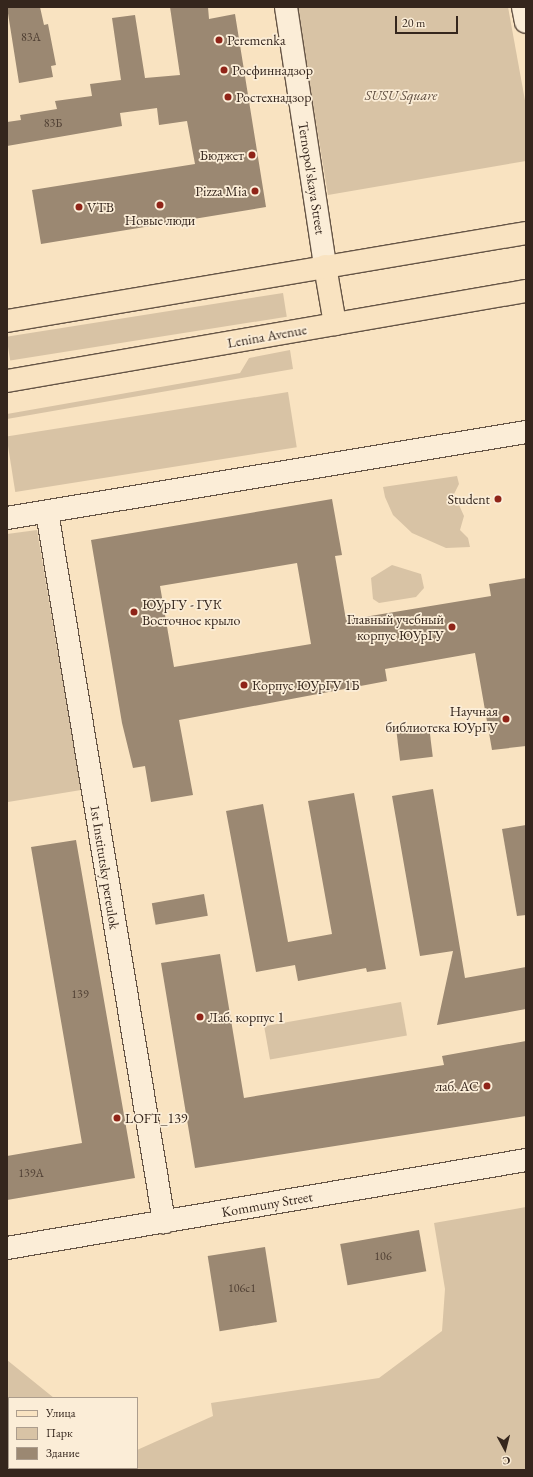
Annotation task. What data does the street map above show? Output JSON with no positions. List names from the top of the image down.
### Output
{
  "streets": {
    "main road": ["Ternopol'skaya Street", "Lenina Avenue"],
    "street": ["1st Institutsky pereulok", "Kommuny Street"]
  },
  "crossings": [
    ["Ternopol'skaya Street", "Lenina Avenue"],
    ["1st Institutsky pereulok", "Kommuny Street"]
  ],
  "parks": ["SUSU Square"],
  "places": [
    "Peremenka",
    "Росфиннадзор",
    "Ростехнадзор",
    "Бюджет",
    "Pizza Mia",
    "Новые люди",
    "VTB",
    "Student",
    "ЮУрГУ - ГУК Восточное крыло",
    "Главный учебный корпус ЮУрГУ",
    "Корпус ЮУрГУ 1Б",
    "Научная библиотека ЮУрГУ",
    "Лаб. корпус 1",
    "лаб. АС",
    "LOFT_139"
  ],
  "house_numbers": [
    "83А",
    "83Б",
    "139",
    "139А",
    "106",
    "106с1"
  ],
  "legend": ["Улица", "Парк", "Здание"],
  "scale_bar": "20 m",
  "north": "bottom"
}
